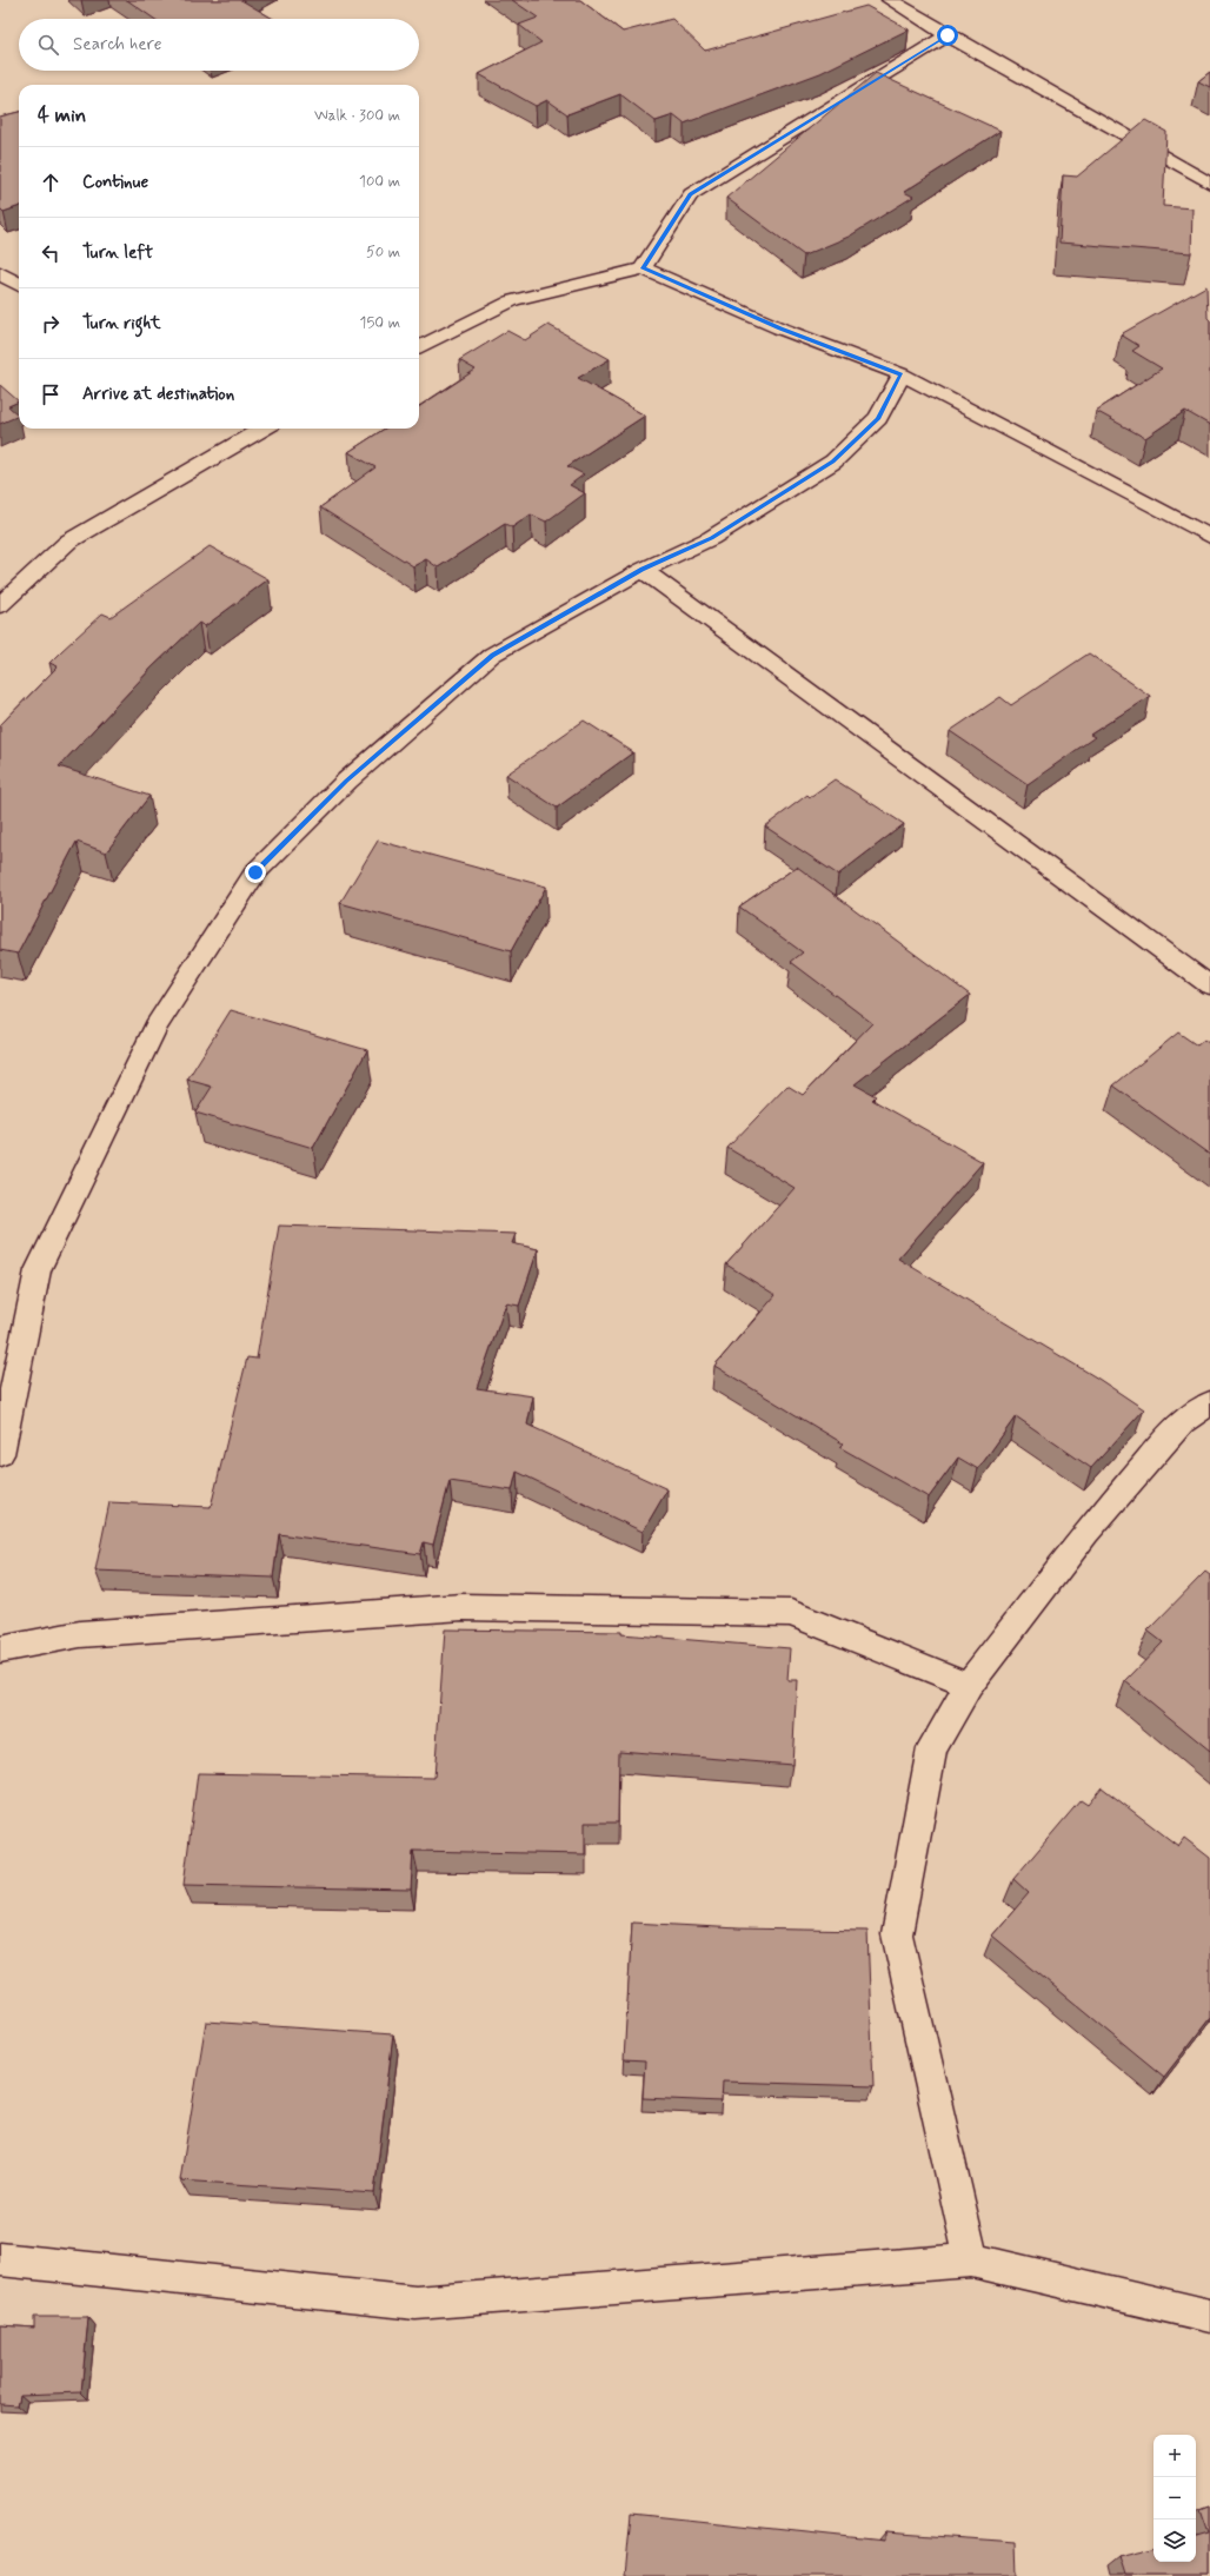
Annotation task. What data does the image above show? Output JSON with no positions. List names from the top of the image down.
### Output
{
  "page": {
    "search": "Search here",
    "heading": ["4 min", "Walk · 300 m"],
    "list": [
      ["Continue", "100 m"],
      ["Turn left", "50 m"],
      ["Turn right", "150 m"],
      "Arrive at destination"
    ],
    "map_buttons": ["+", "−"]
  }
}
